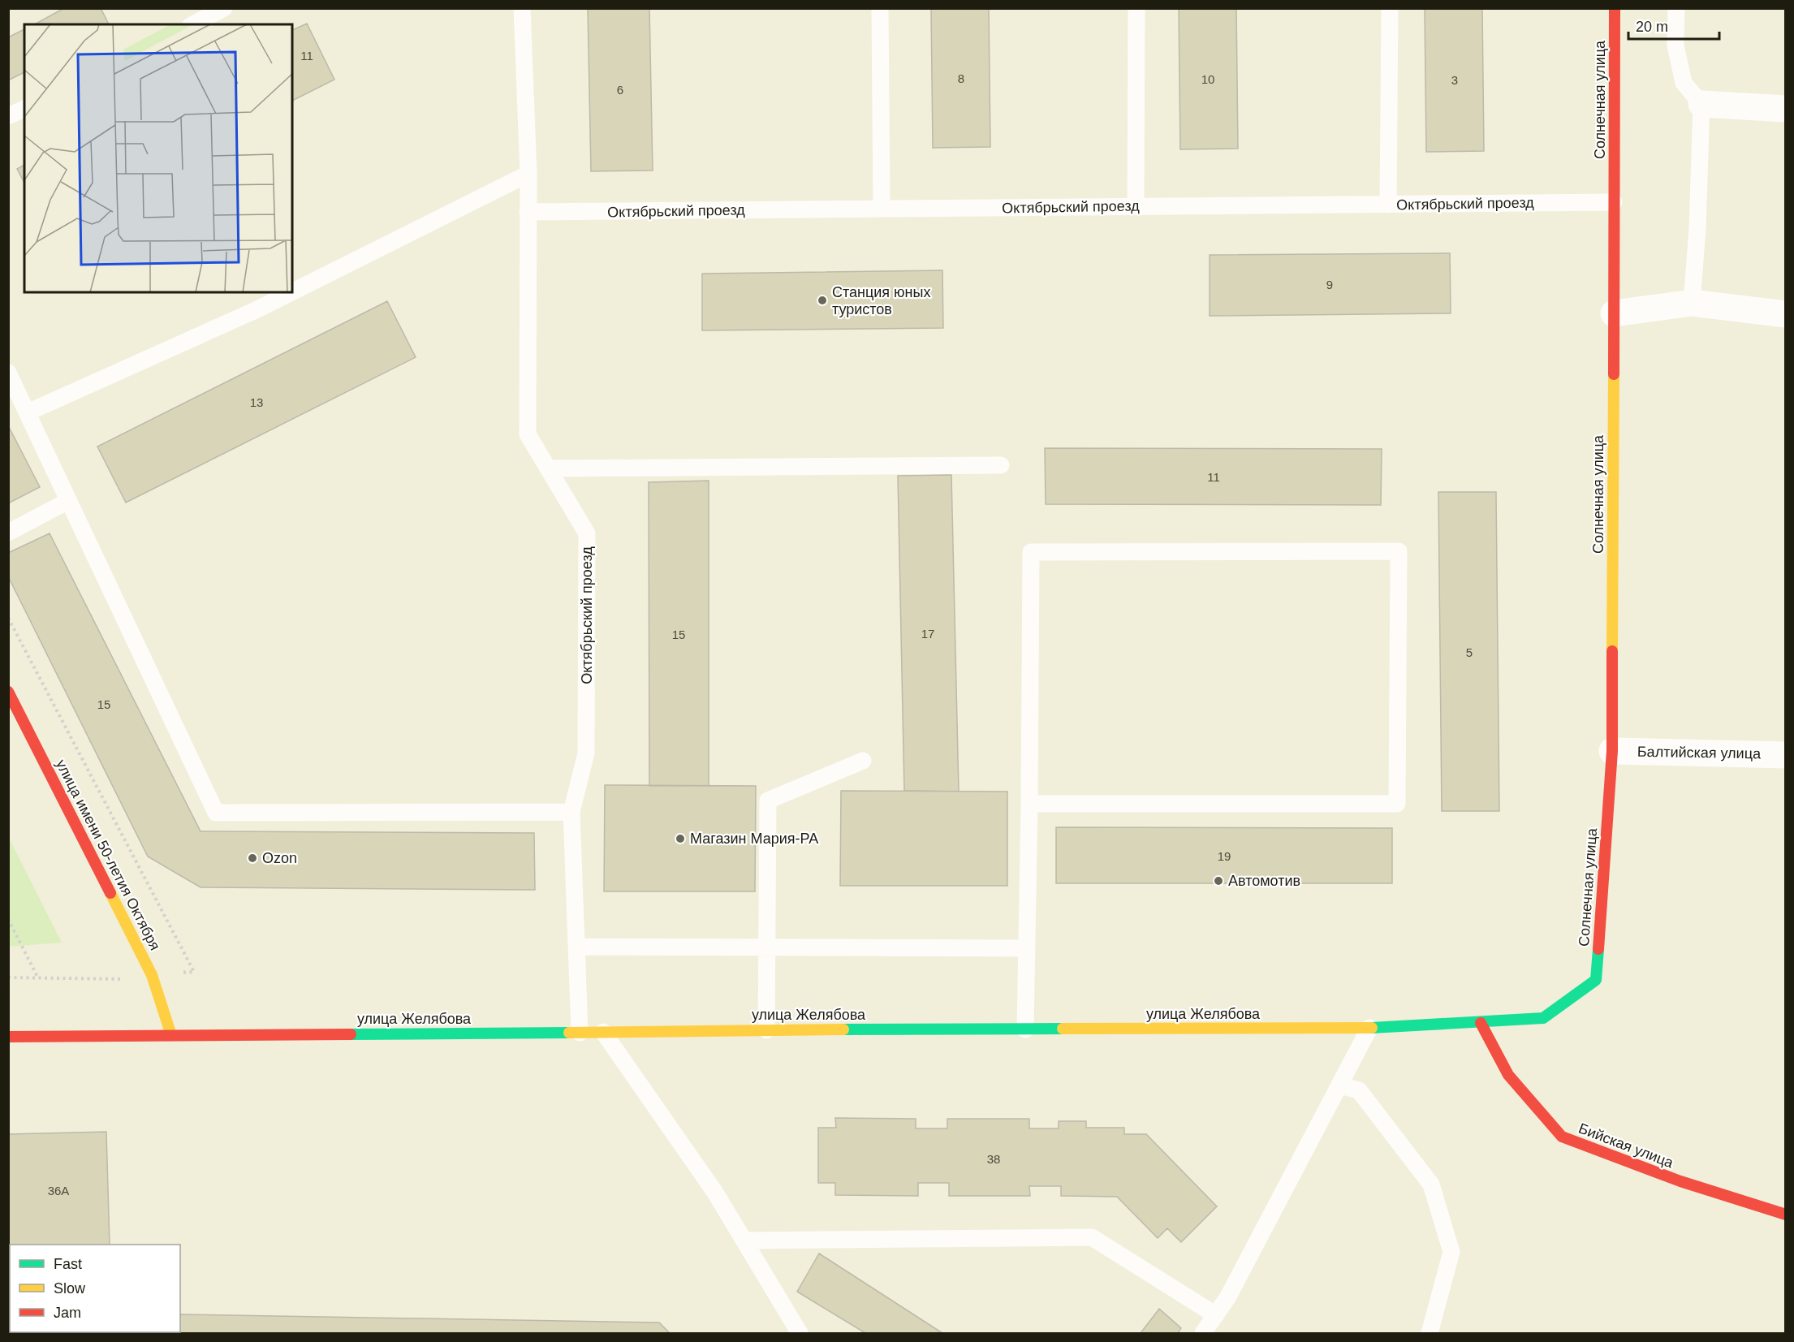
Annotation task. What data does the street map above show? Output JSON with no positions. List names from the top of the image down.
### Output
{
  "streets": {
    "street": [
      "Солнечная улица",
      "Балтийская улица",
      "улица имени 50-летия Октября",
      "улица Желябова",
      "Бийская улица"
    ],
    "lane": ["Октябрьский проезд"]
  },
  "crossings": [
    ["Солнечная улица", "Октябрьский проезд"],
    ["Солнечная улица", "Балтийская улица"],
    ["Солнечная улица", "улица Желябова"],
    ["Октябрьский проезд", "улица Желябова"],
    ["улица имени 50-летия Октября", "улица Желябова"],
    ["улица Желябова", "Бийская улица"]
  ],
  "places": [
    "Станция юных туристов",
    "Магазин Мария-РА",
    "Ozon",
    "Автомотив"
  ],
  "house_numbers": [
    "11",
    "8",
    "10",
    "3",
    "6",
    "9",
    "13",
    "11",
    "17",
    "15",
    "5",
    "15",
    "19",
    "38",
    "36А"
  ],
  "legend": ["Fast", "Slow", "Jam"],
  "scale_bar": "20 m"
}
